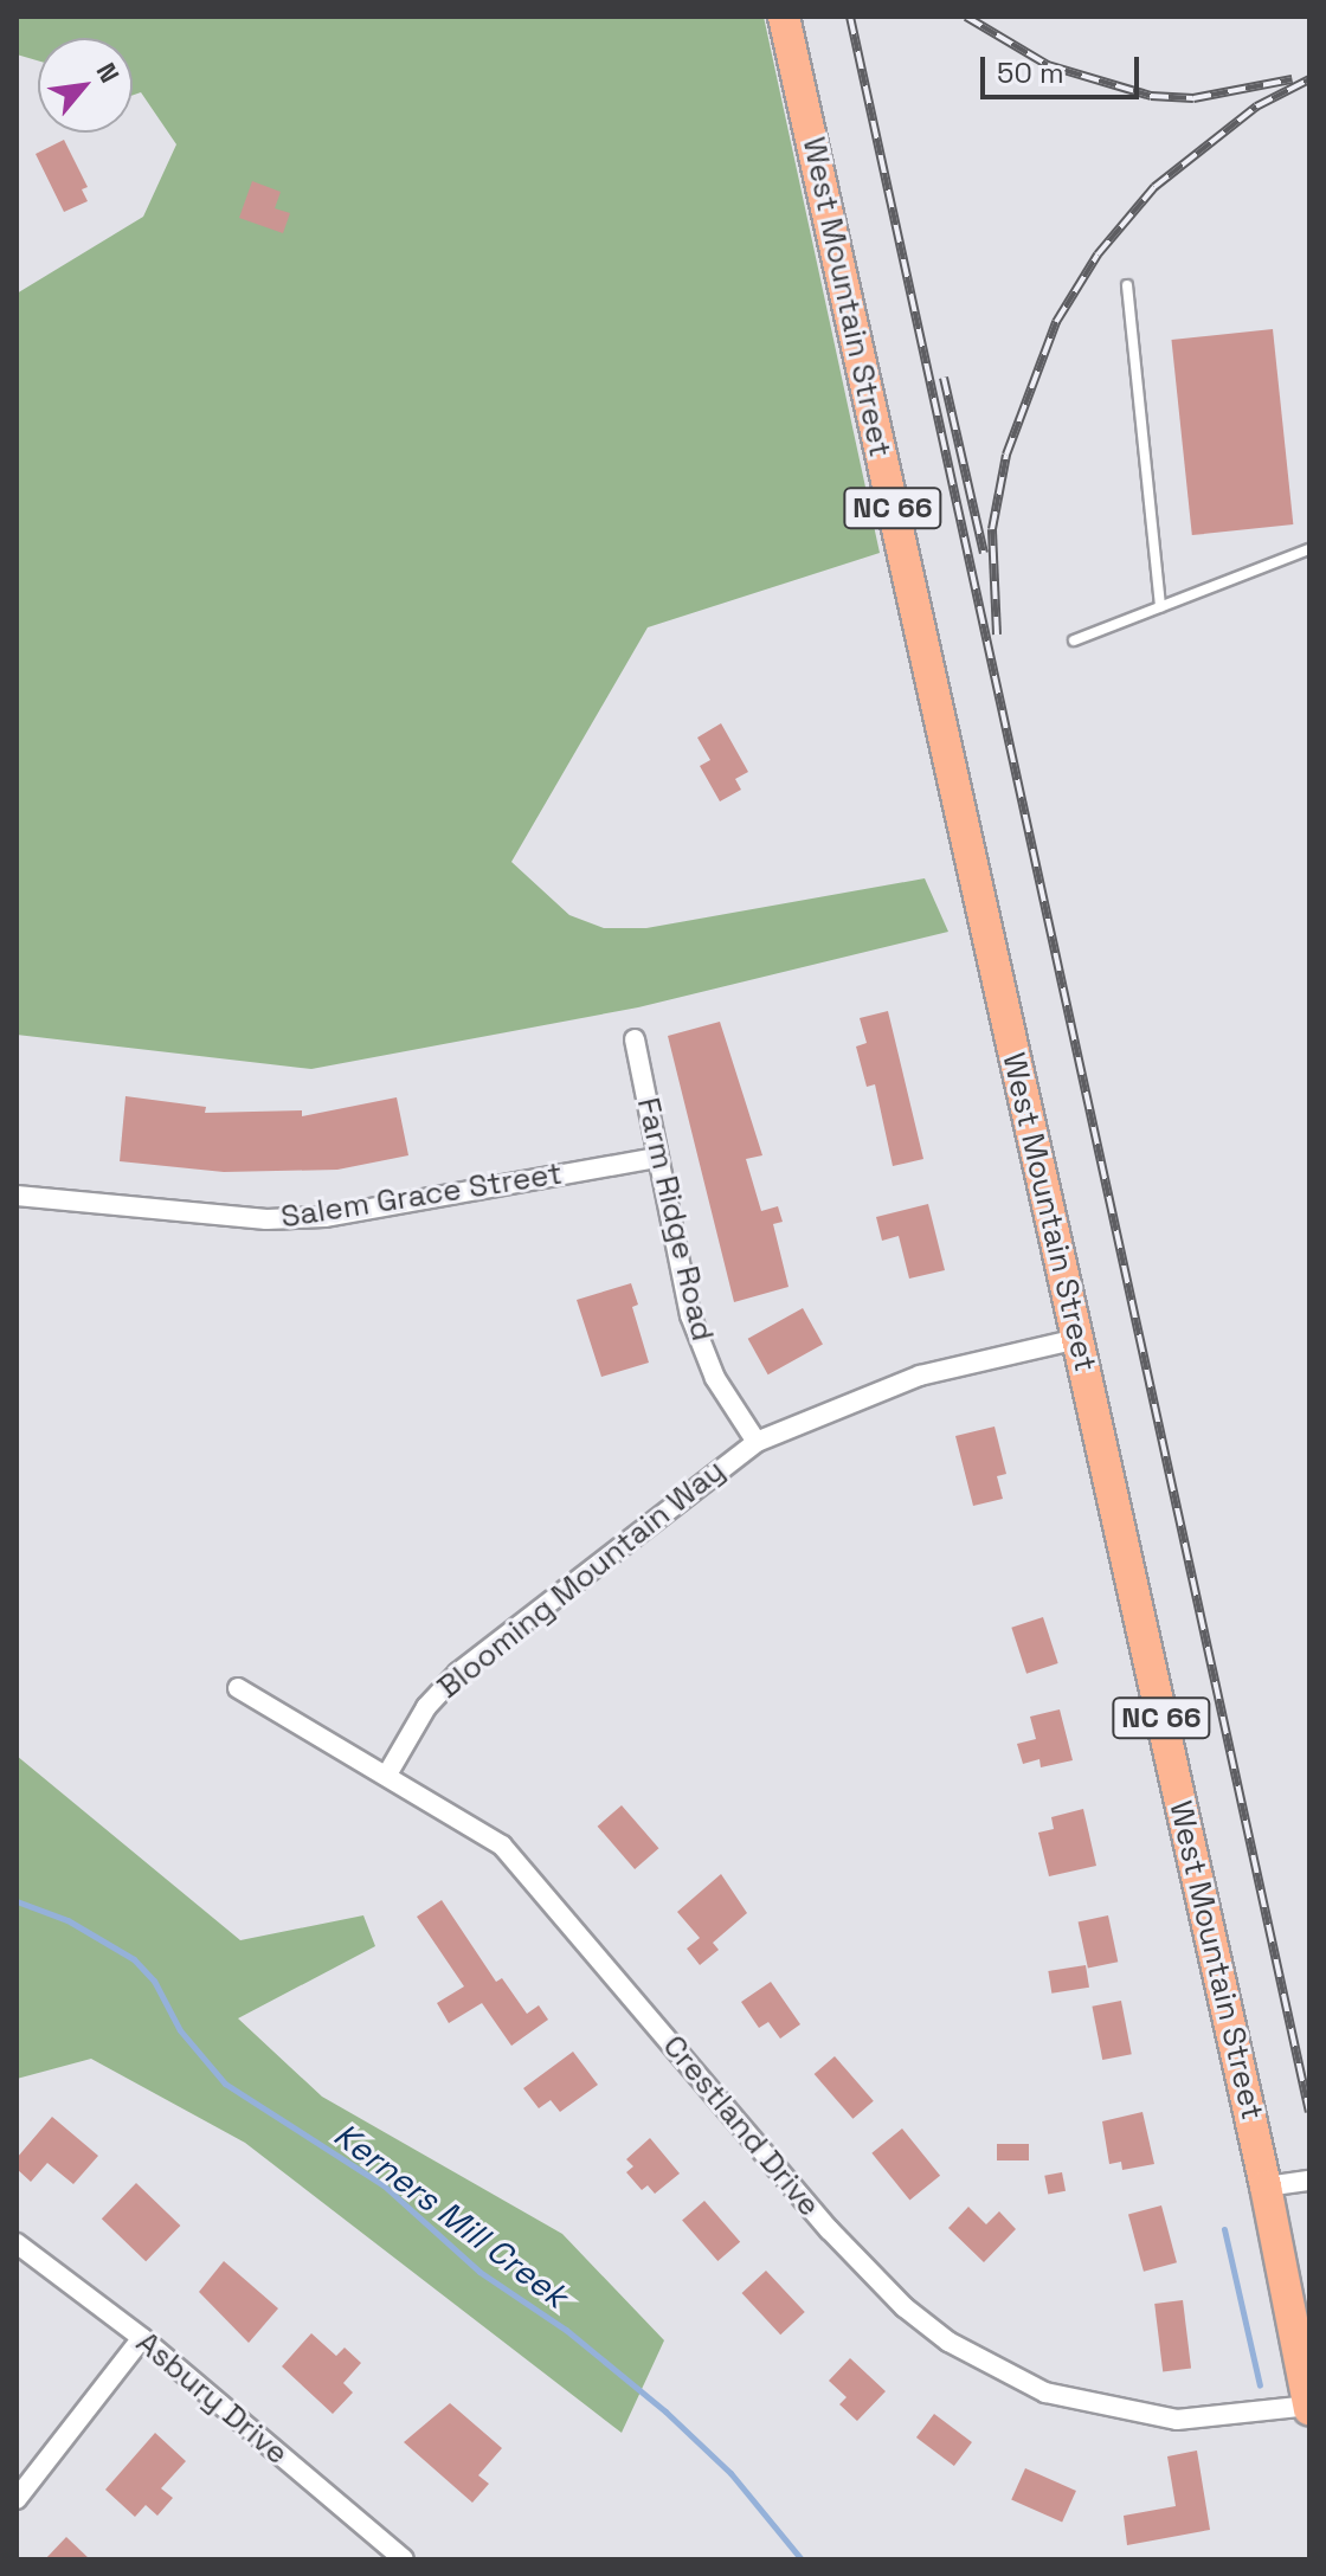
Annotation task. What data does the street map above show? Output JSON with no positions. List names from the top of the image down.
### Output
{
  "streets": {
    "main road": ["West Mountain Street", "NC 66"],
    "street": [
      "Salem Grace Street",
      "Farm Ridge Road",
      "Blooming Mountain Way",
      "Crestland Drive",
      "Asbury Drive"
    ]
  },
  "crossings": [
    ["West Mountain Street", "Blooming Mountain Way"],
    ["West Mountain Street", "Crestland Drive"],
    ["Salem Grace Street", "Farm Ridge Road"],
    ["Farm Ridge Road", "Blooming Mountain Way"],
    ["Blooming Mountain Way", "Crestland Drive"]
  ],
  "water": ["Kerners Mill Creek"],
  "scale_bar": "50 m",
  "north": "top right"
}
